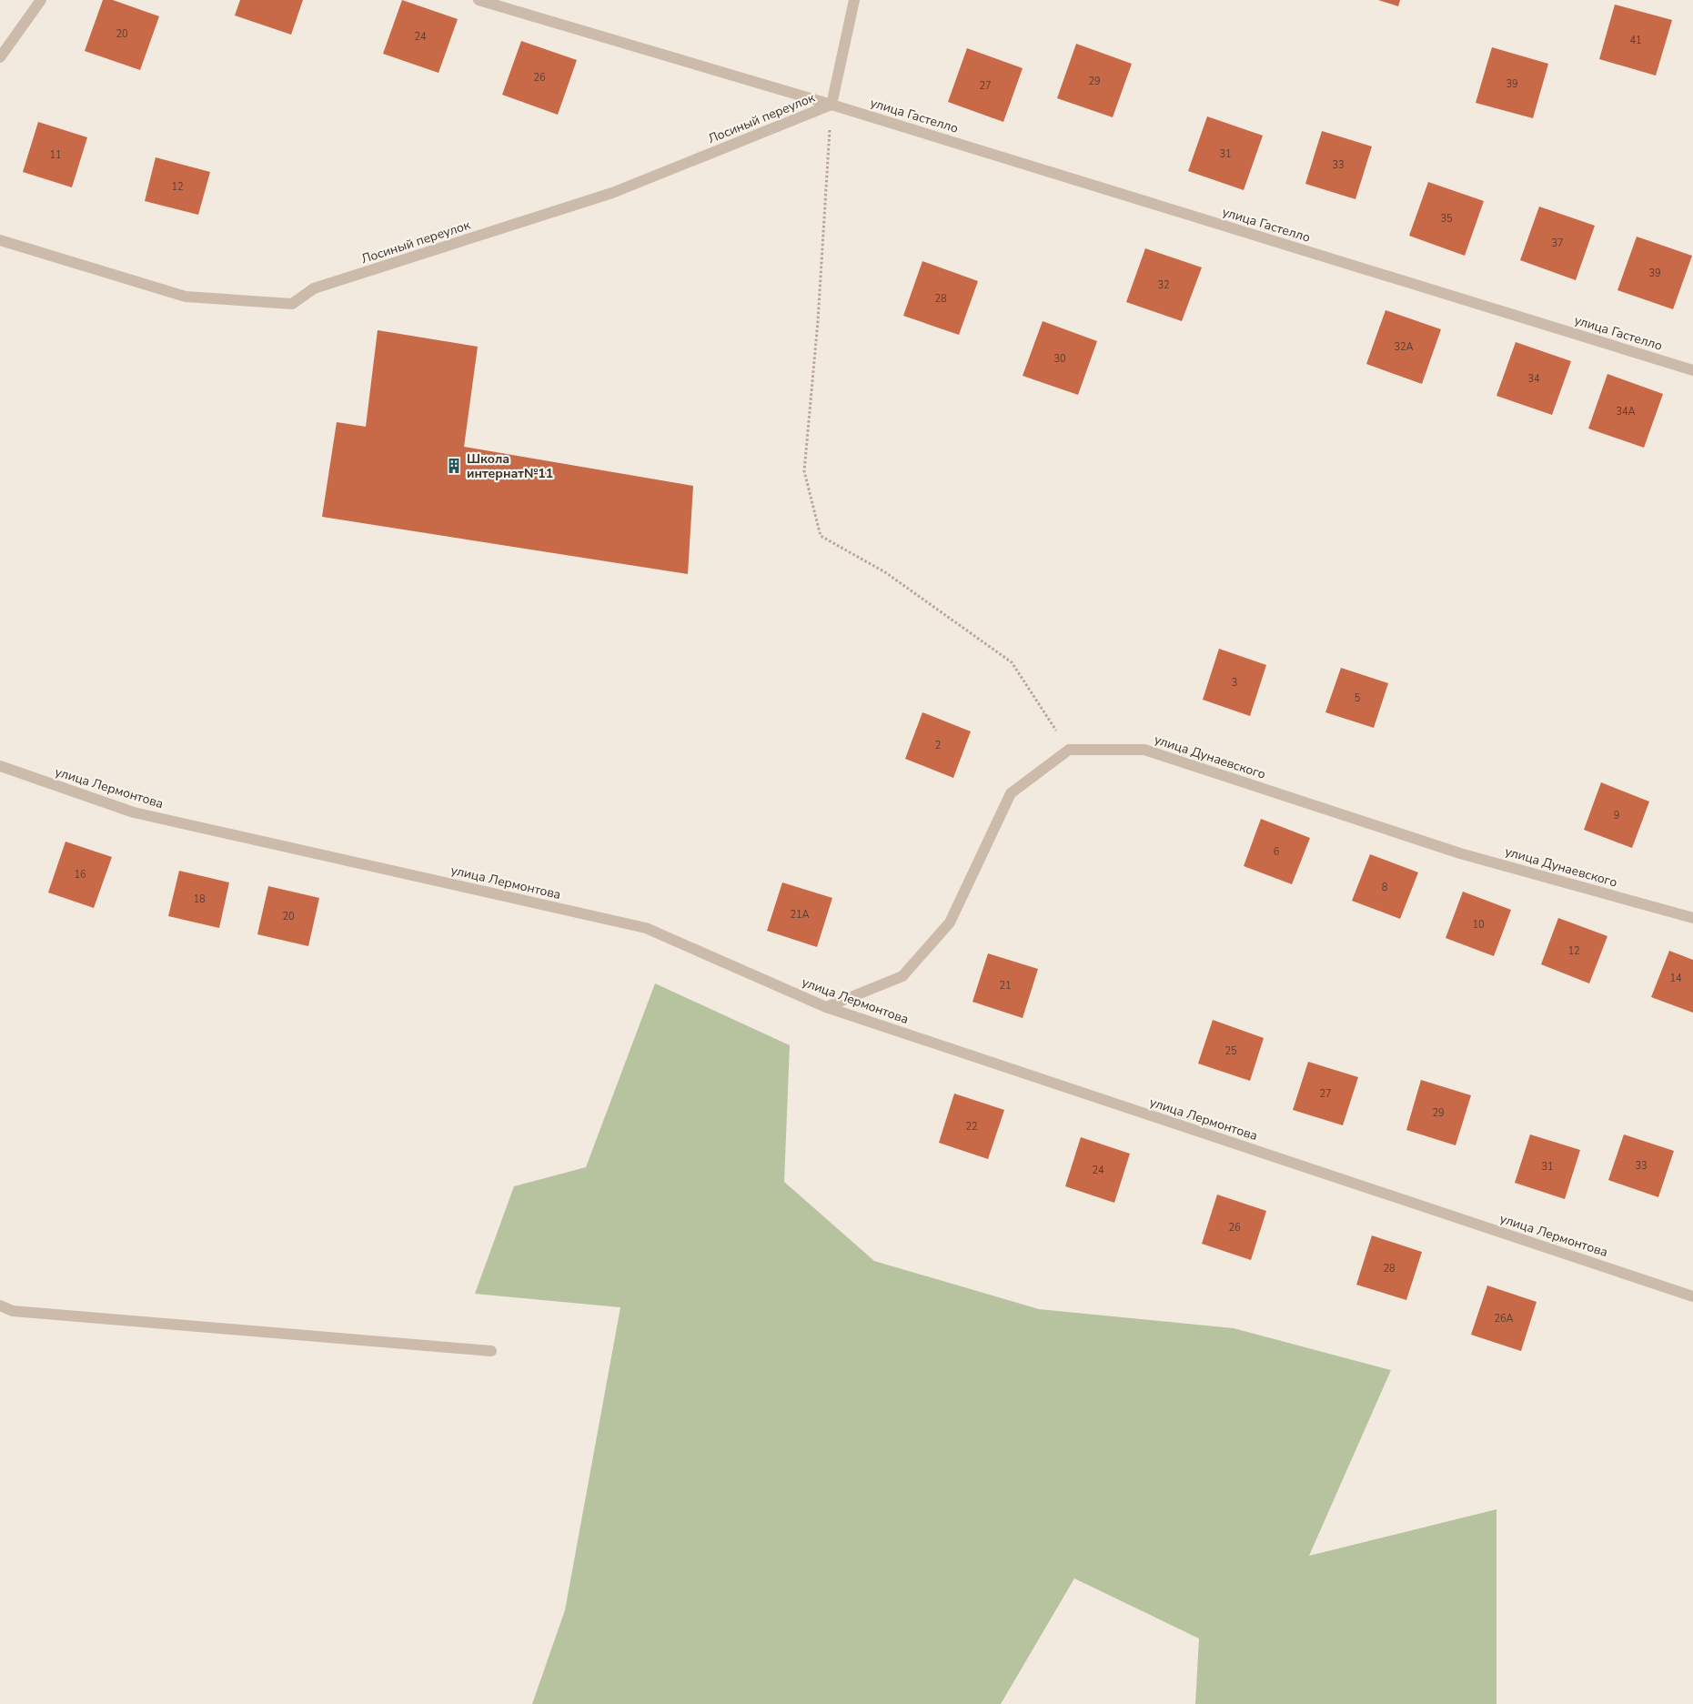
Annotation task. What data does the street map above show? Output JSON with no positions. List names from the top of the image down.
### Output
{
  "streets": {
    "street": [
      "улица Гастелло",
      "Лосиный переулок",
      "улица Дунаевского",
      "улица Лермонтова"
    ]
  },
  "crossings": [
    ["улица Гастелло", "Лосиный переулок"]
  ],
  "places": {
    "building": ["Школа интернат№11"]
  },
  "house_numbers": [
    "20",
    "24",
    "41",
    "26",
    "29",
    "39",
    "27",
    "31",
    "11",
    "33",
    "12",
    "35",
    "37",
    "39",
    "32",
    "28",
    "32А",
    "30",
    "34",
    "34А",
    "3",
    "5",
    "2",
    "9",
    "6",
    "16",
    "8",
    "18",
    "21А",
    "20",
    "10",
    "12",
    "14",
    "21",
    "25",
    "27",
    "29",
    "22",
    "33",
    "31",
    "24",
    "26",
    "28",
    "26А"
  ]
}
